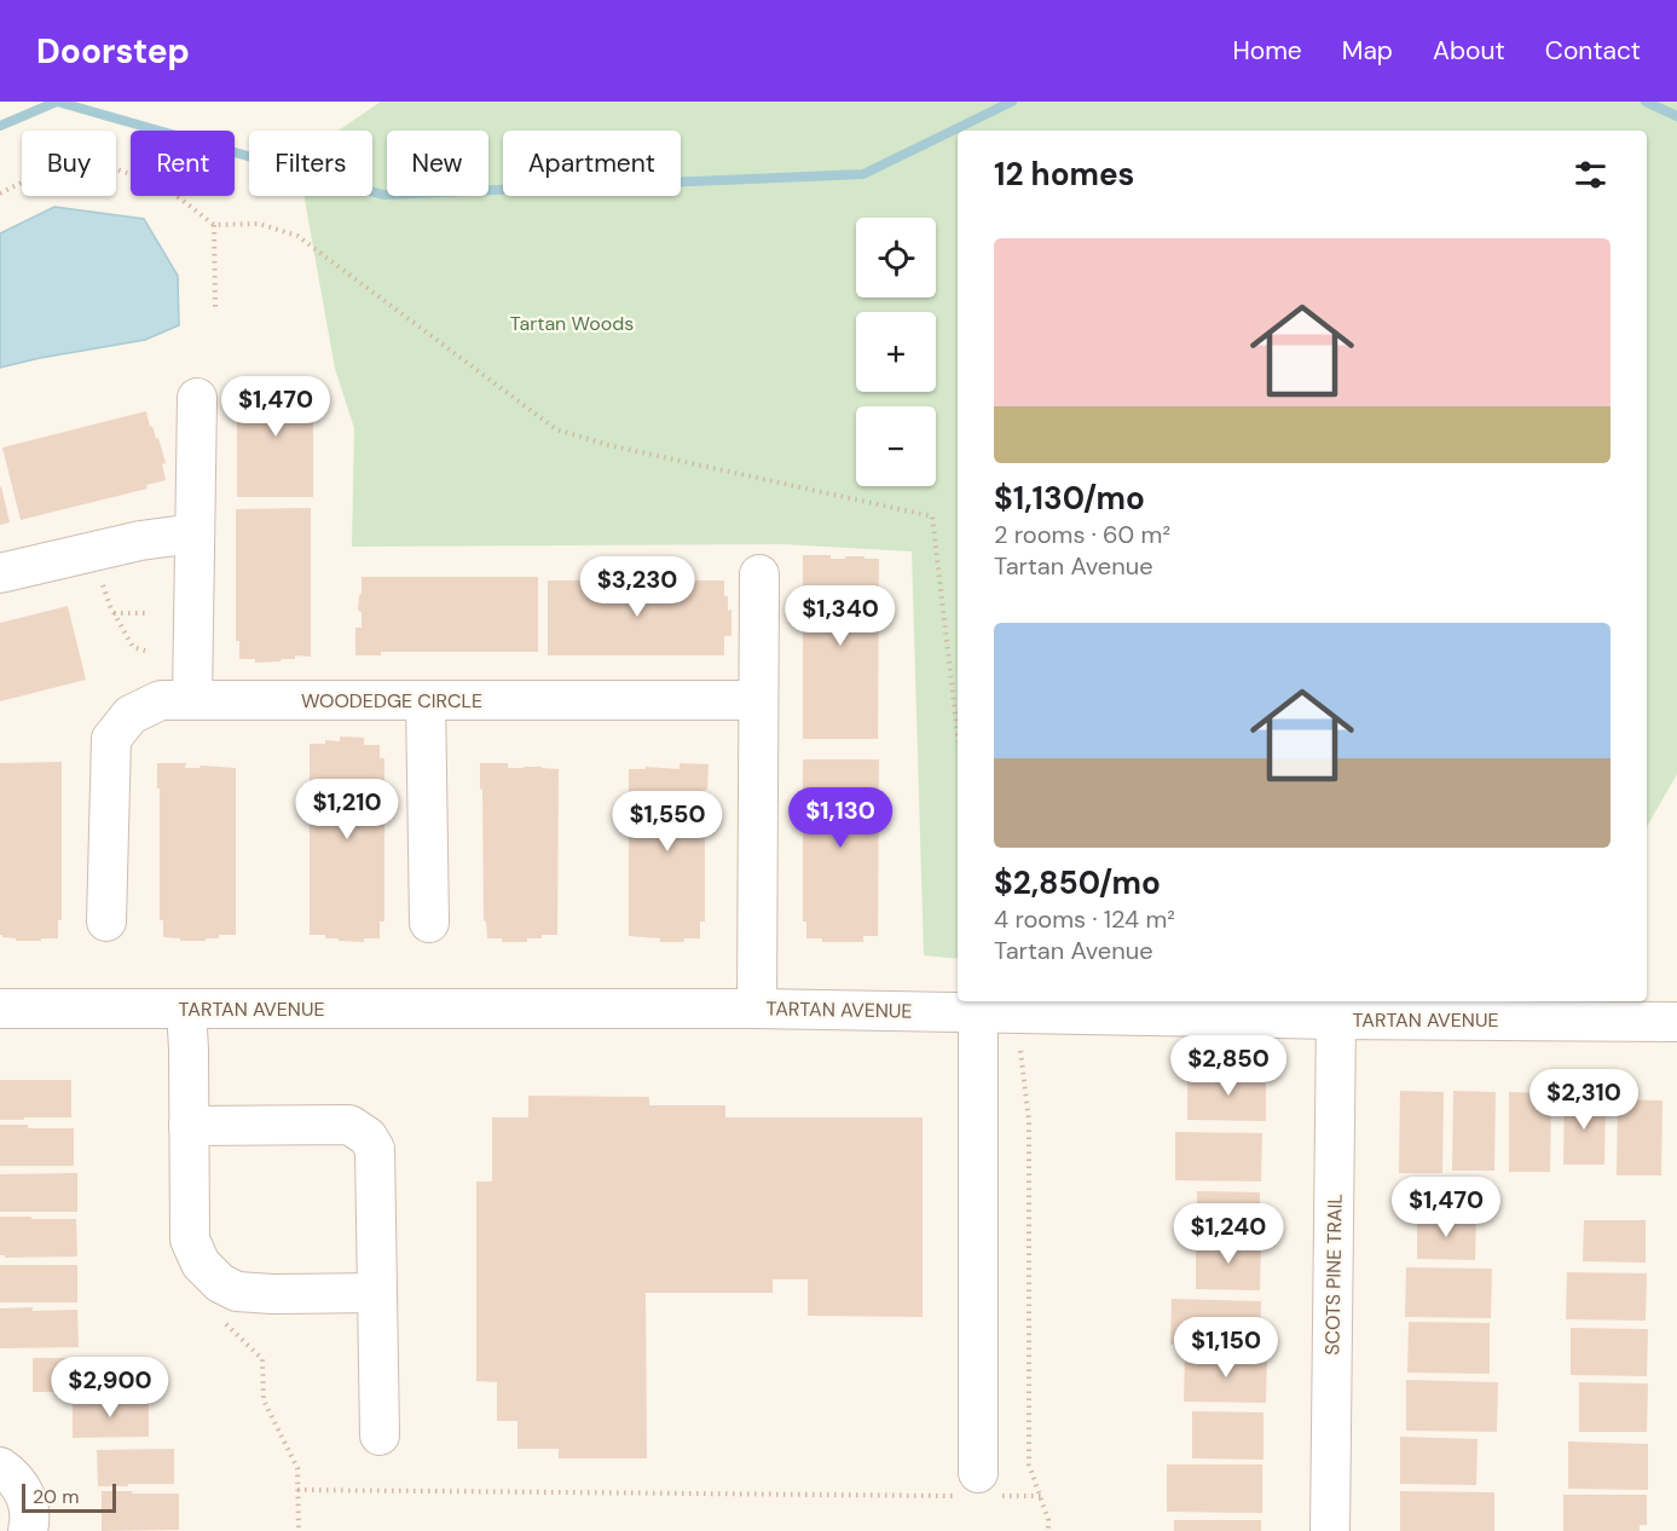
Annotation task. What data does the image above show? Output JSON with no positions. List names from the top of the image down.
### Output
{
  "streets": {
    "street": ["WOODEDGE CIRCLE", "TARTAN AVENUE", "SCOTS PINE TRAIL"]
  },
  "crossings": [
    ["TARTAN AVENUE", "SCOTS PINE TRAIL"]
  ],
  "parks": ["Tartan Woods"],
  "scale_bar": "20 m",
  "page": {
    "header": "Doorstep",
    "nav": [
      "Home",
      "Map",
      "About",
      "Contact"
    ],
    "chip": [
      "Buy",
      "Rent",
      "Filters",
      "New",
      "Apartment"
    ],
    "heading": "12 homes",
    "map_buttons": ["+", "−"],
    "list": [
      {
        "name": "$1,130/mo",
        "note": "2 rooms · 60 m² · Tartan Avenue"
      },
      {
        "name": "$2,850/mo",
        "note": "4 rooms · 124 m² · Tartan Avenue"
      }
    ],
    "price": [
      "$1,470",
      "$3,230",
      "$1,340",
      "$1,210",
      "$1,130",
      "$1,550",
      "$2,850",
      "$2,310",
      "$1,470",
      "$1,240",
      "$1,150",
      "$2,900"
    ],
    "scale": "20 m"
  }
}
